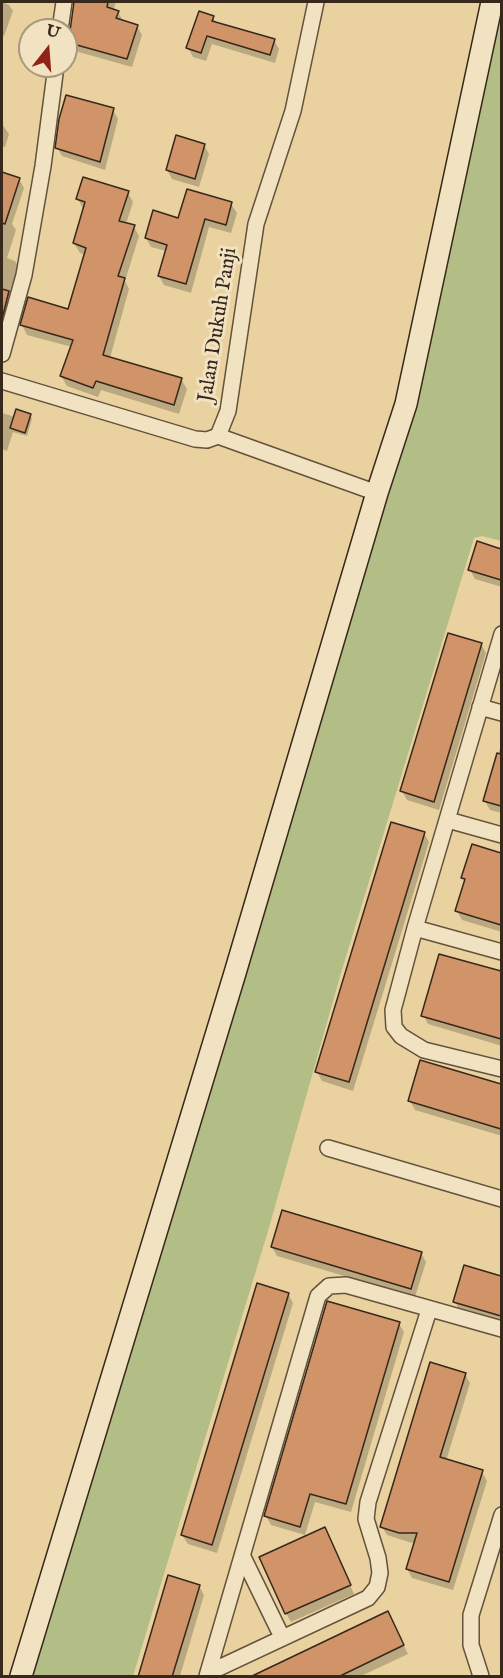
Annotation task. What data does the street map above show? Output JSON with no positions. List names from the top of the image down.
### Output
{
  "streets": {
    "street": ["Jalan Dukuh Panji"]
  },
  "north": "top"
}
